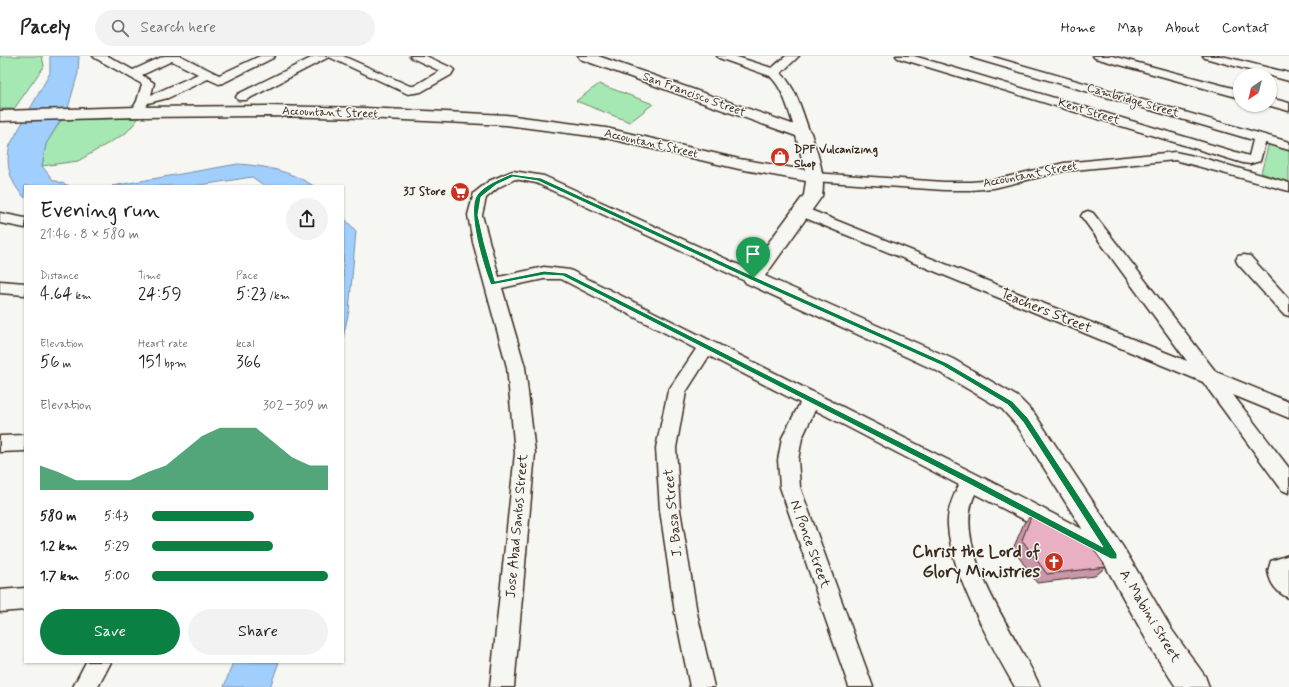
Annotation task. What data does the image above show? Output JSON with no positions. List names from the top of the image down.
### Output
{
  "streets": {
    "street": [
      "San Francisco Street",
      "Cambridge Street",
      "Kent Street",
      "Accountant Street",
      "Teachers Street",
      "J. Basa Street",
      "Jose Abad Santos Street",
      "N. Ponce Street",
      "A. Mabini Street"
    ]
  },
  "crossings": [
    ["Cambridge Street", "Kent Street"],
    ["Jose Abad Santos Street", "A. Mabini Street"]
  ],
  "places": {
    "shop": ["DPF Vulcanizing Shop"],
    "supermarket": ["3J Store"],
    "church": ["Christ the Lord of Glory Ministries"]
  },
  "north": "bottom left",
  "page": {
    "header": "Pacely",
    "search": "Search here",
    "nav": [
      "Home",
      "Map",
      "About",
      "Contact"
    ],
    "heading": ["Evening run", "21:46 · 8 × 580 m"],
    "stats": [
      ["Distance", "4.64 km"],
      ["Time", "24:59"],
      ["Pace", "5:23 /km"],
      ["Elevation", "56 m"],
      ["Heart rate", "151 bpm"],
      ["kcal", "366"]
    ],
    "chart": ["Elevation", "302–309 m"],
    "list": [
      {
        "name": "580 m",
        "note": "5:43"
      },
      {
        "name": "1.2 km",
        "note": "5:29"
      },
      {
        "name": "1.7 km",
        "note": "5:00"
      }
    ],
    "buttons": ["Save", "Share"]
  }
}
